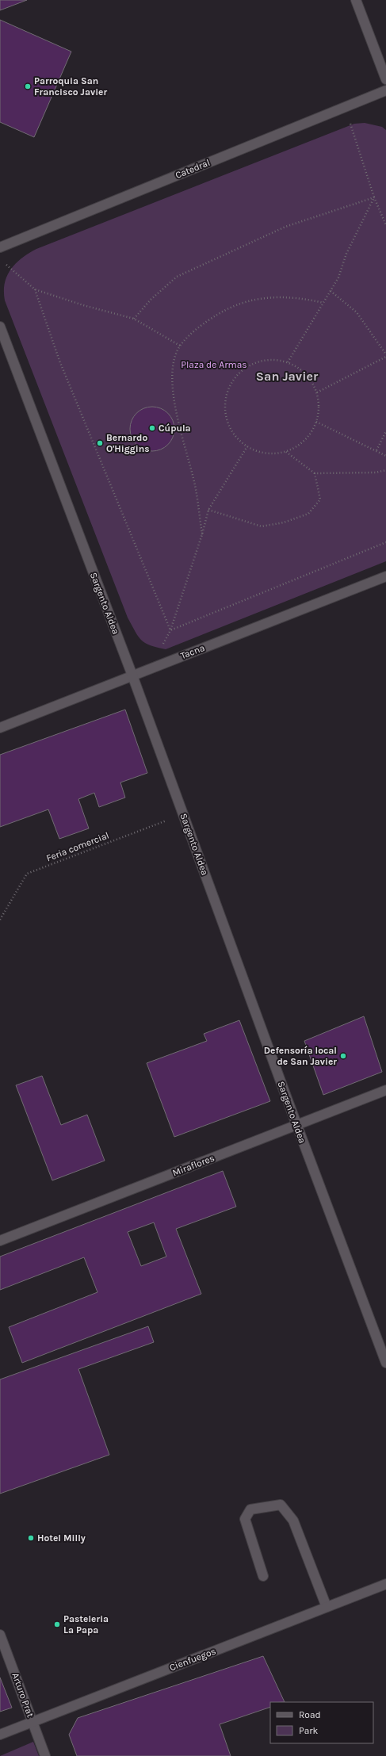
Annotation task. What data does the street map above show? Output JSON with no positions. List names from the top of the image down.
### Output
{
  "streets": {
    "street": [
      "Catedral",
      "Sargento Aldea",
      "Tacna",
      "Miraflores",
      "Cienfuegos",
      "Arturo Prat"
    ],
    "path": ["Feria comercial"]
  },
  "crossings": [
    ["Sargento Aldea", "Tacna"],
    ["Sargento Aldea", "Feria comercial"],
    ["Sargento Aldea", "Miraflores"],
    ["Cienfuegos", "Arturo Prat"]
  ],
  "districts": ["San Javier"],
  "parks": ["Plaza de Armas"],
  "places": [
    "Parroquia San Francisco Javier",
    "Cúpula",
    "Bernardo O'Higgins",
    "Defensoría local de San Javier",
    "Hotel Milly",
    "Pasteleria La Papa"
  ],
  "legend": ["Road", "Park"]
}
